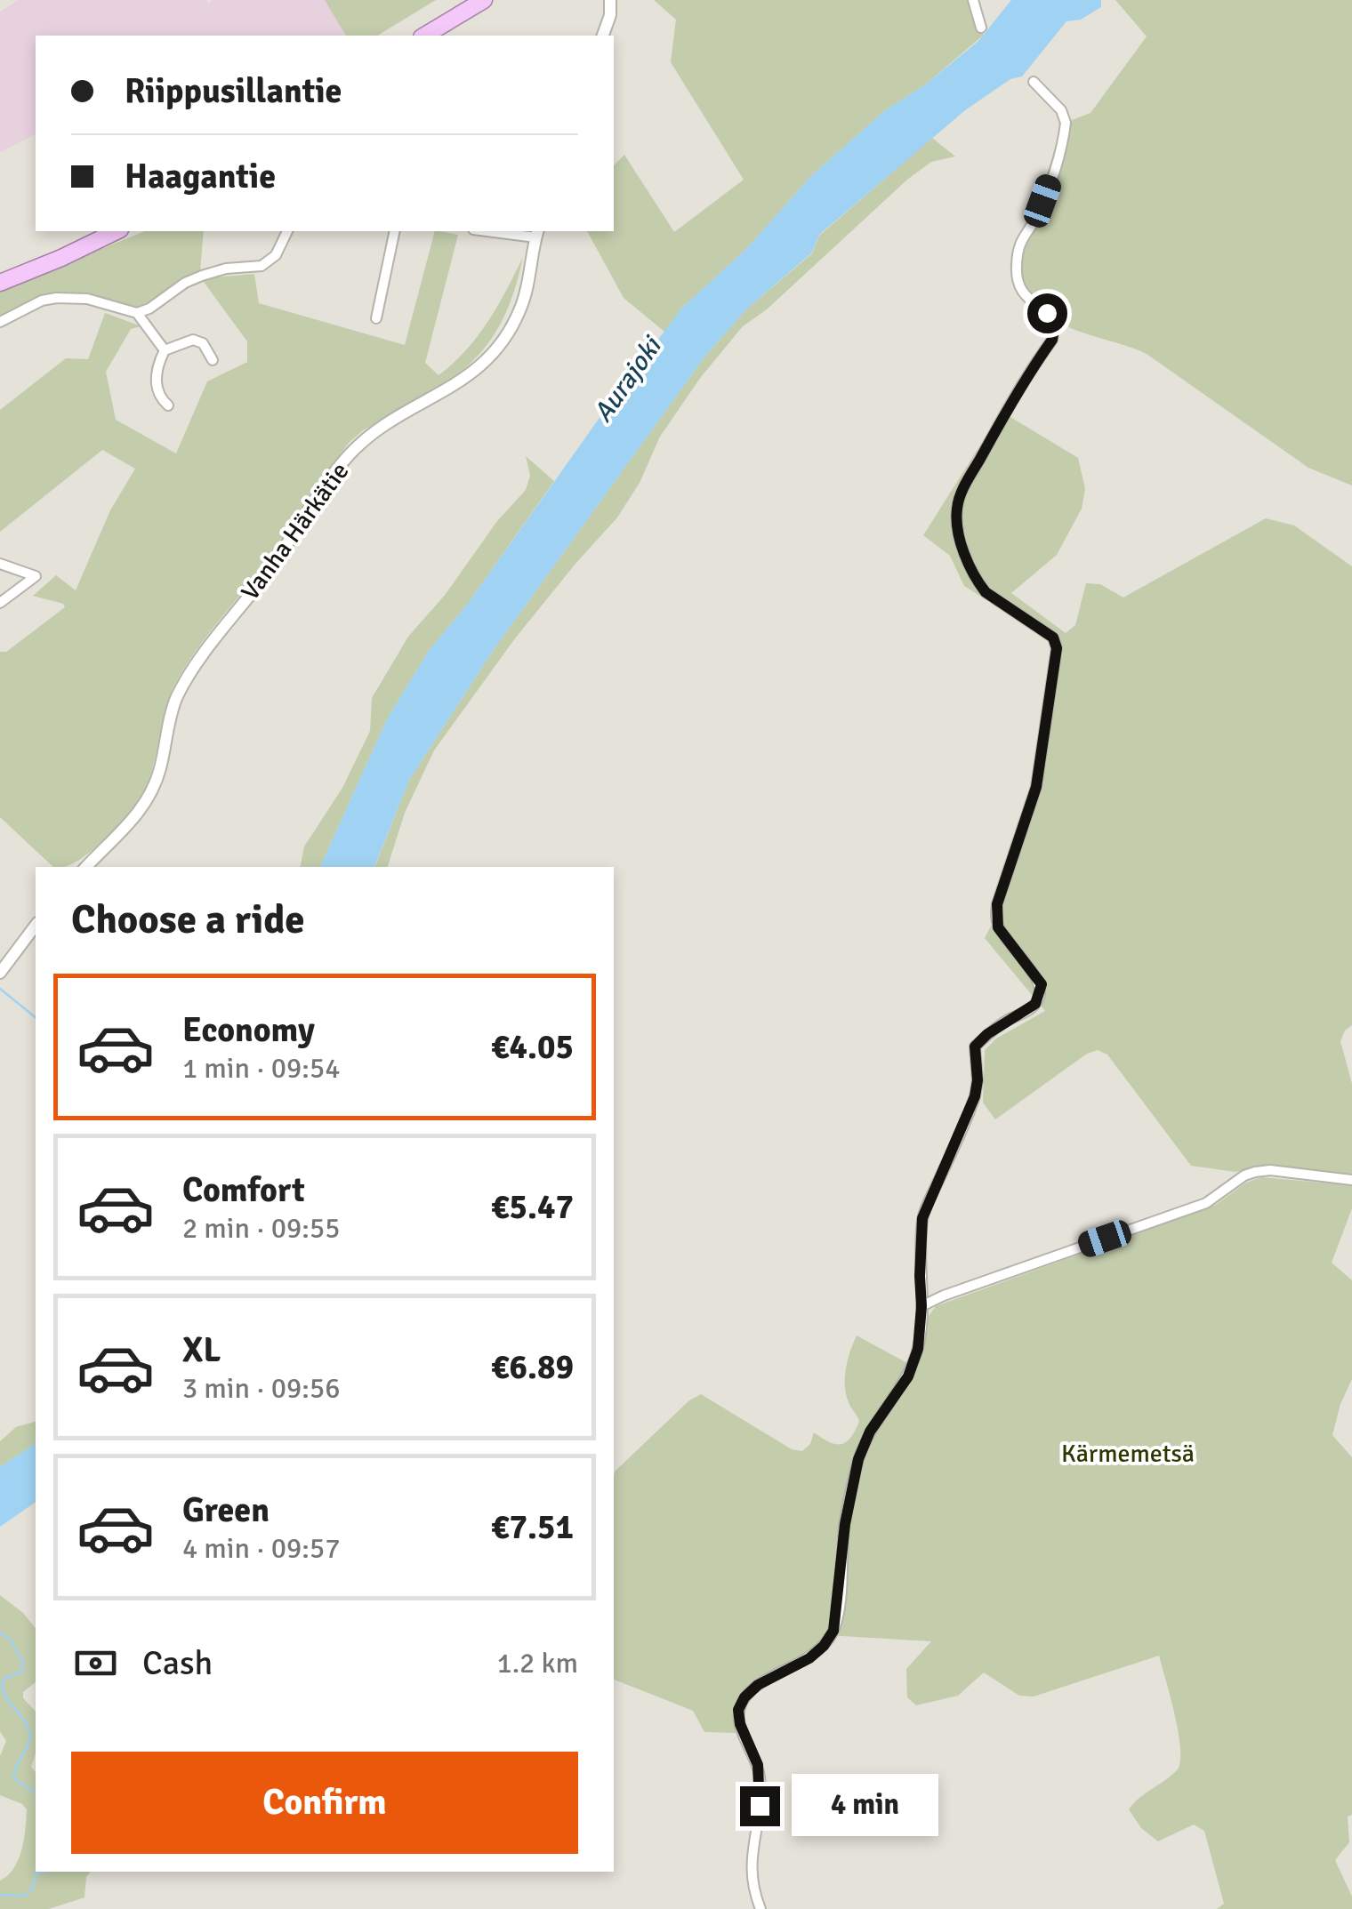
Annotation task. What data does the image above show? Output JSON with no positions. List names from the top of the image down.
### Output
{
  "streets": {
    "street": ["Vanha Härkätie"]
  },
  "water": ["Aurajoki"],
  "parks": ["Kärmemetsä"],
  "page": {
    "banner": ["Riippusillantie", "Haagantie"],
    "heading": "Choose a ride",
    "list": [
      {
        "name": "Economy",
        "note": "1 min · 09:54",
        "value": "€4.05"
      },
      {
        "name": "Comfort",
        "note": "2 min · 09:55",
        "value": "€5.47"
      },
      {
        "name": "XL",
        "note": "3 min · 09:56",
        "value": "€6.89"
      },
      {
        "name": "Green",
        "note": "4 min · 09:57",
        "value": "€7.51"
      }
    ],
    "pay": ["Cash", "1.2 km"],
    "buttons": "Confirm",
    "bubble": "4 min"
  }
}
